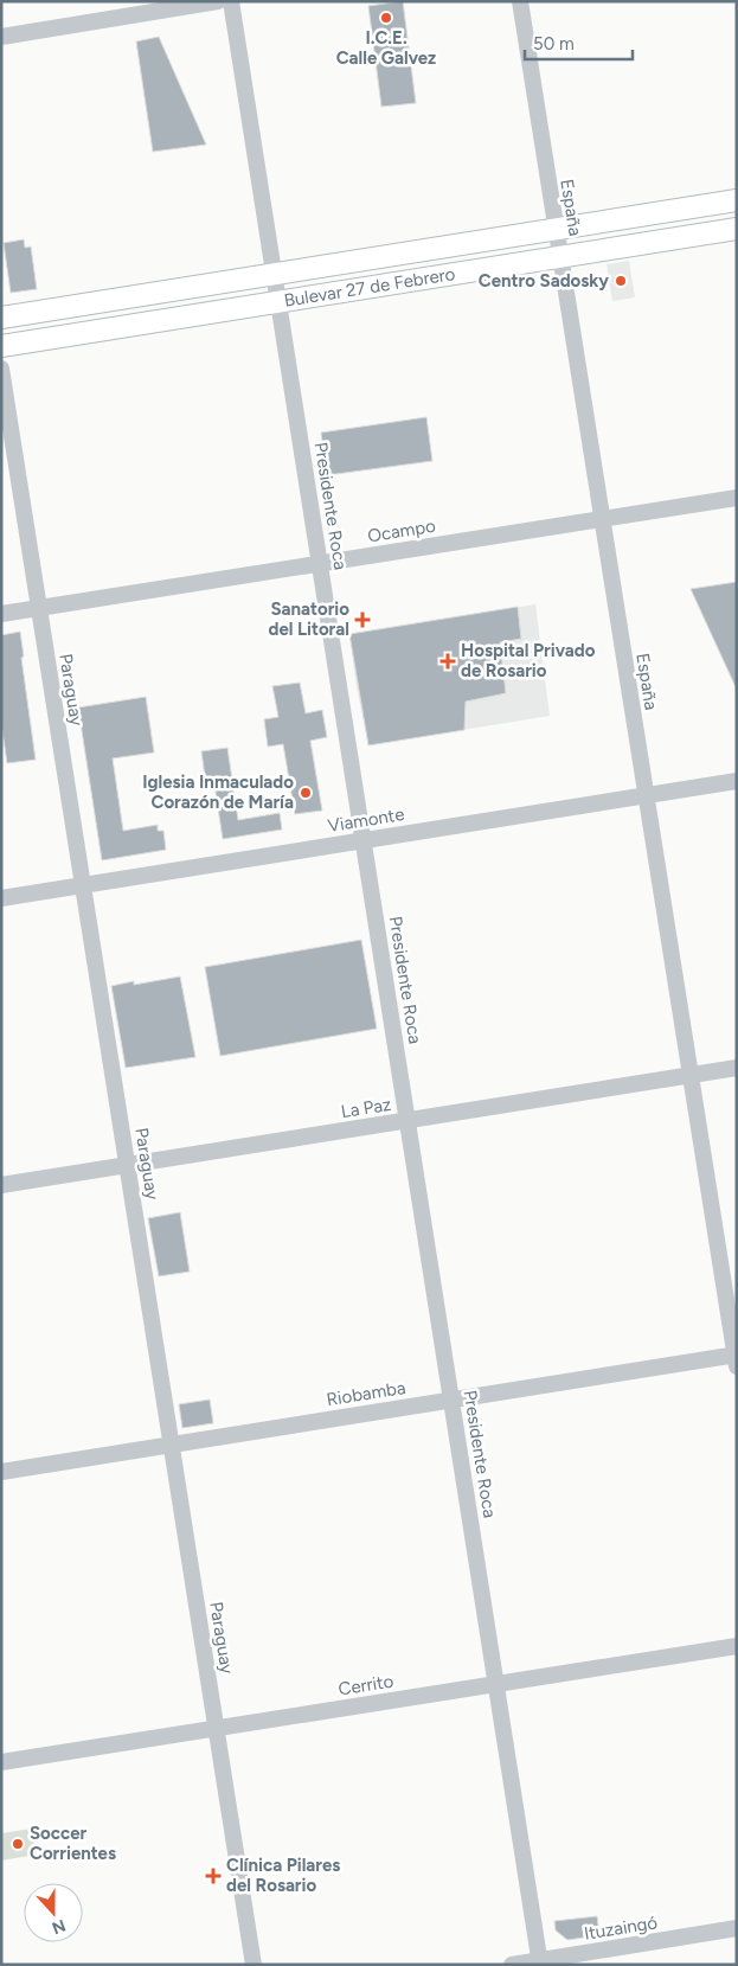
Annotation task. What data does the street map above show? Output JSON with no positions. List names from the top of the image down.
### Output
{
  "streets": {
    "main road": ["Bulevar 27 de Febrero"],
    "street": [
      "España",
      "Presidente Roca",
      "Ocampo",
      "Paraguay",
      "Viamonte",
      "La Paz",
      "Riobamba",
      "Cerrito",
      "Ituzaingó"
    ]
  },
  "crossings": [
    ["España", "Bulevar 27 de Febrero"],
    ["España", "Ocampo"],
    ["España", "Viamonte"],
    ["España", "La Paz"],
    ["España", "Riobamba"],
    ["Bulevar 27 de Febrero", "Presidente Roca"],
    ["Presidente Roca", "Ocampo"],
    ["Presidente Roca", "Viamonte"],
    ["Presidente Roca", "La Paz"],
    ["Presidente Roca", "Riobamba"],
    ["Presidente Roca", "Cerrito"],
    ["Presidente Roca", "Ituzaingó"],
    ["Ocampo", "Paraguay"],
    ["Paraguay", "Viamonte"],
    ["Paraguay", "La Paz"],
    ["Paraguay", "Riobamba"],
    ["Paraguay", "Cerrito"]
  ],
  "places": {
    "other": [
      "I.C.E. Calle Galvez",
      "Centro Sadosky",
      "Iglesia Inmaculado Corazón de María",
      "Soccer Corrientes"
    ],
    "health": ["Sanatorio del Litoral", "Hospital Privado de Rosario", "Clínica Pilares del Rosario"]
  },
  "scale_bar": "50 m",
  "north": "bottom"
}
